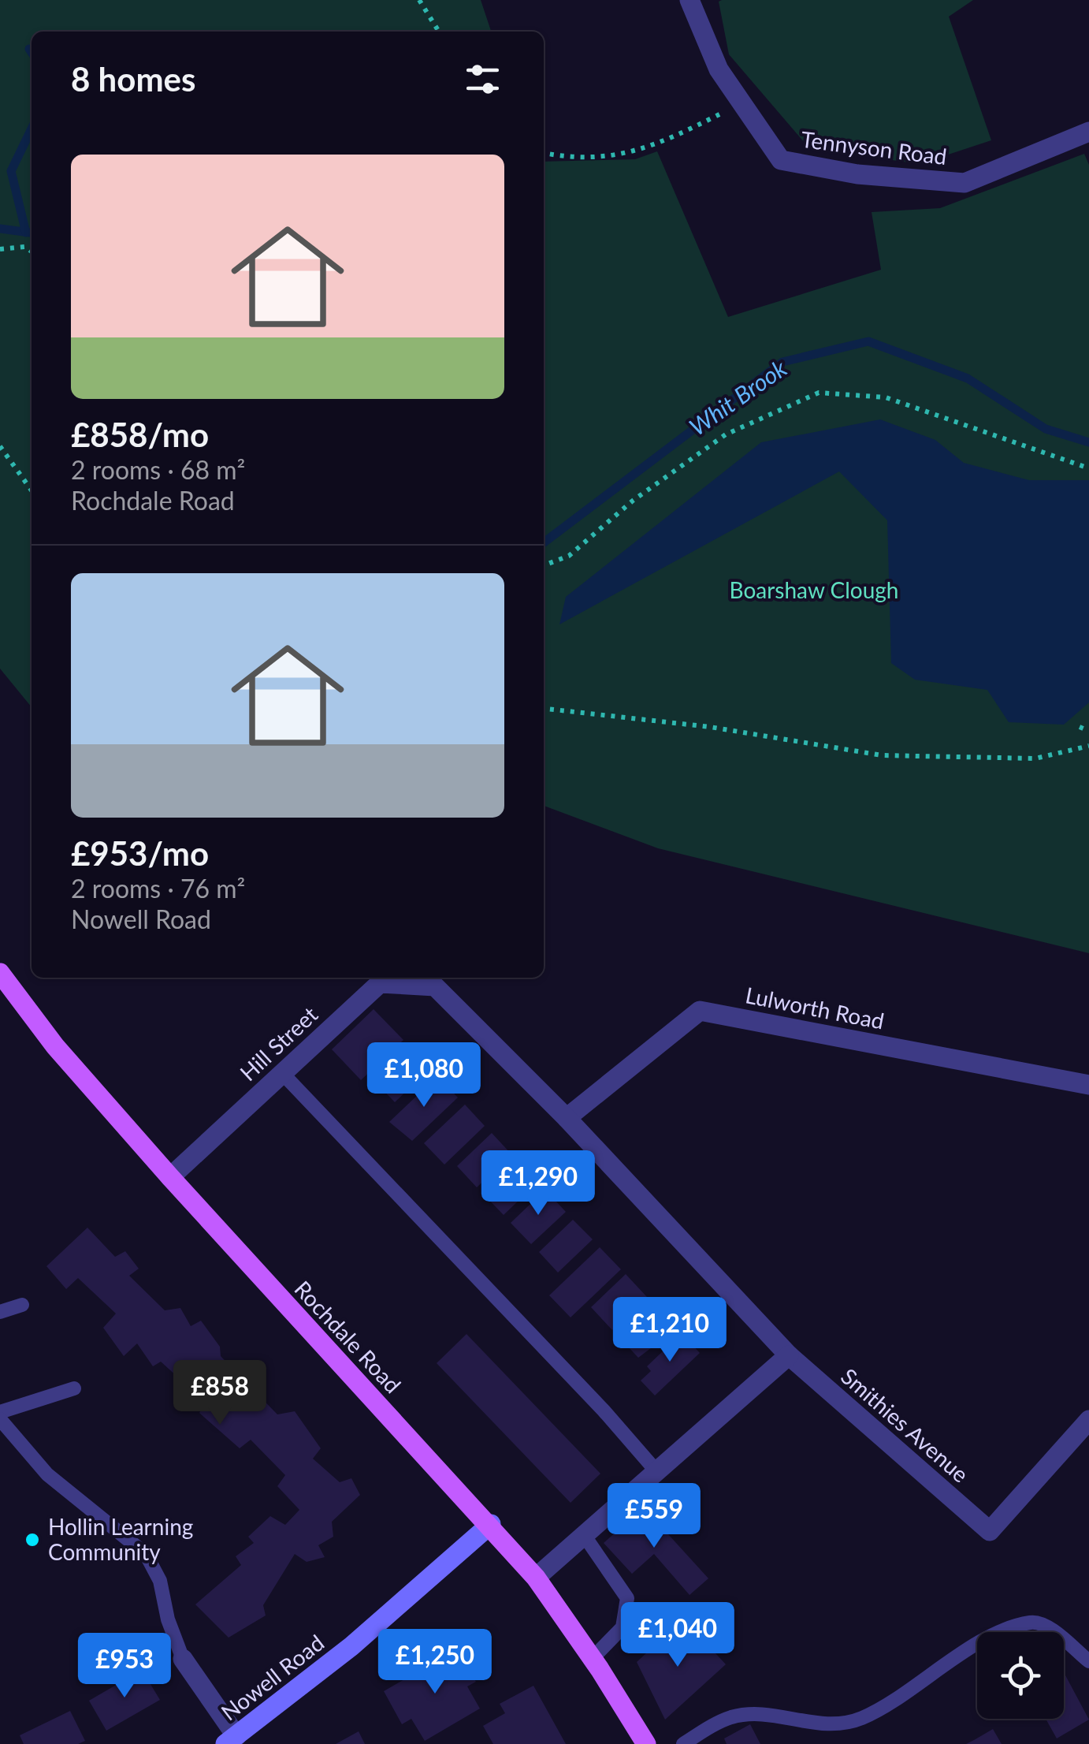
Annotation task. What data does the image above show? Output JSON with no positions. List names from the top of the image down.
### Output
{
  "streets": {
    "main road": ["Rochdale Road"],
    "street": [
      "Tennyson Road",
      "Lulworth Road",
      "Hill Street",
      "Smithies Avenue",
      "Nowell Road"
    ]
  },
  "crossings": [
    ["Lulworth Road", "Smithies Avenue"],
    ["Hill Street", "Rochdale Road"],
    ["Hill Street", "Smithies Avenue"],
    ["Rochdale Road", "Nowell Road"]
  ],
  "water": ["Whit Brook"],
  "parks": ["Boarshaw Clough"],
  "places": ["Hollin Learning Community"],
  "page": {
    "heading": "8 homes",
    "list": [
      {
        "name": "£858/mo",
        "note": "2 rooms · 68 m² · Rochdale Road"
      },
      {
        "name": "£953/mo",
        "note": "2 rooms · 76 m² · Nowell Road"
      }
    ],
    "price": [
      "£1,080",
      "£1,290",
      "£1,210",
      "£858",
      "£559",
      "£1,040",
      "£1,250",
      "£953"
    ]
  }
}
